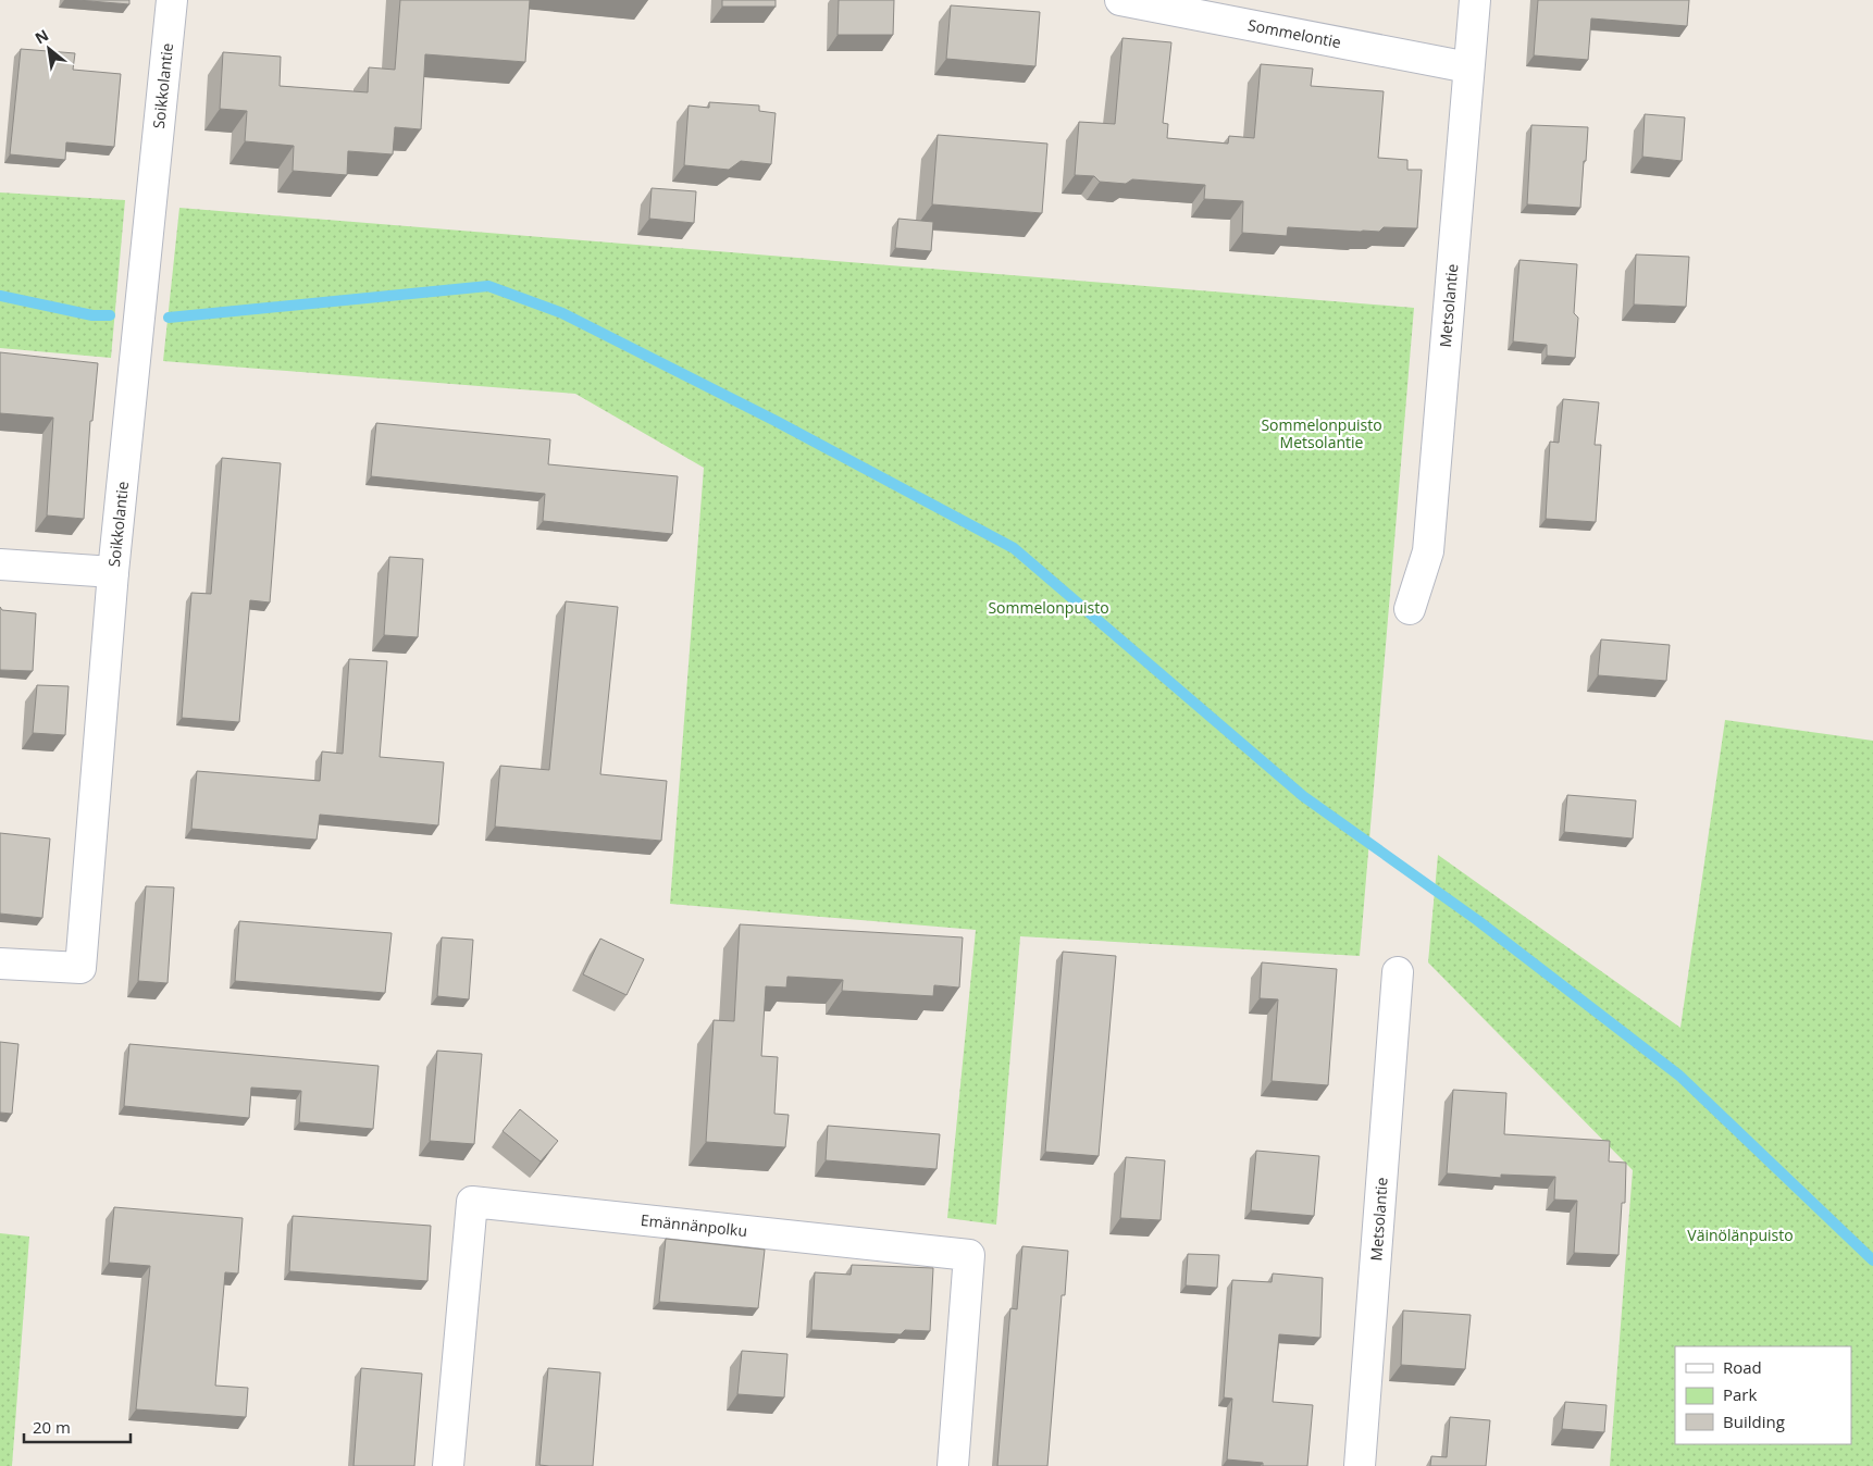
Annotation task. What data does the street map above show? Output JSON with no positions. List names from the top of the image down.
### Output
{
  "streets": {
    "street": [
      "Sommelontie",
      "Soikkolantie",
      "Metsolantie",
      "Emännänpolku"
    ]
  },
  "crossings": [
    ["Sommelontie", "Metsolantie"]
  ],
  "parks": ["Sommelonpuisto Metsolantie", "Sommelonpuisto", "Väinölänpuisto"],
  "legend": ["Road", "Park", "Building"],
  "scale_bar": "20 m",
  "north": "top left"
}
